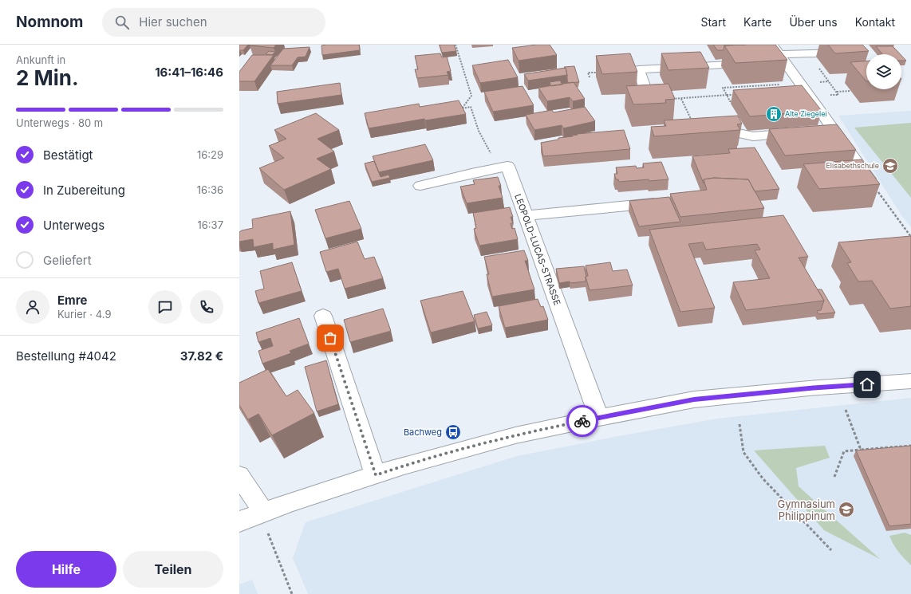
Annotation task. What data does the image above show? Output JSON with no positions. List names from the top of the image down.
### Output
{
  "streets": {
    "street": ["LEOPOLD-LUCAS-STRASSE"]
  },
  "places": {
    "building": ["Alte Ziegelei"],
    "school or university": ["Elisabethschule", "Gymnasium Philippinum"],
    "bus stop": ["Bachweg"]
  },
  "page": {
    "header": "Nomnom",
    "search": "Hier suchen",
    "nav": [
      "Start",
      "Karte",
      "Über uns",
      "Kontakt"
    ],
    "heading": ["2 Min.", "Ankunft in", "16:41–16:46"],
    "panel": [
      "Emre",
      "Kurier · 4.9",
      "Bestellung #4042",
      "37.82 €"
    ],
    "bar": "Unterwegs · 80 m",
    "list": [
      ["Bestätigt", "16:29"],
      ["In Zubereitung", "16:36"],
      ["Unterwegs", "16:37"],
      "Geliefert"
    ],
    "buttons": ["Hilfe", "Teilen"]
  }
}
